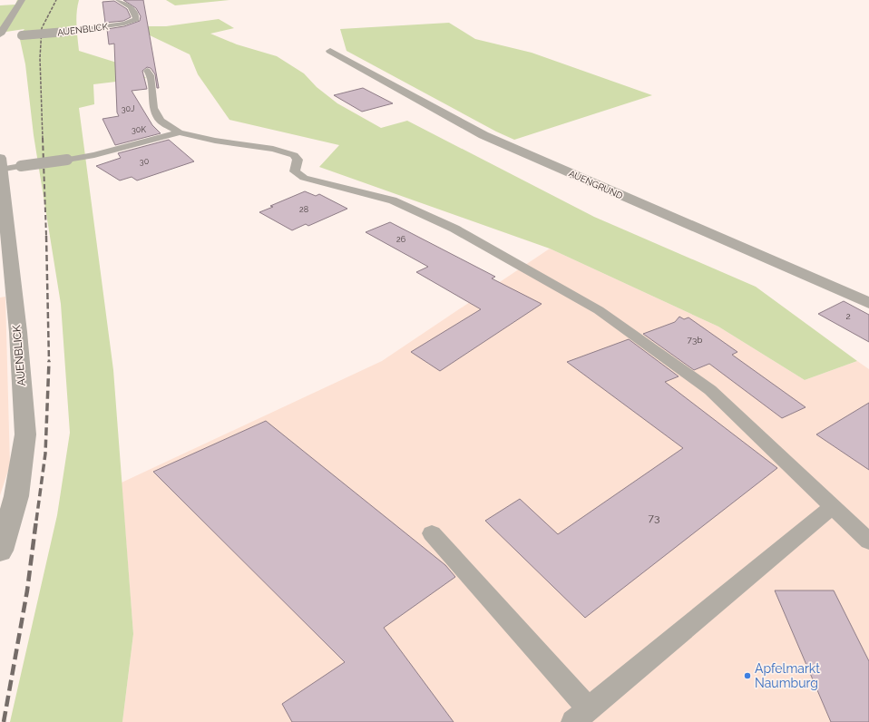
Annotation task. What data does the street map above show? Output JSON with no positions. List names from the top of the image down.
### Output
{
  "streets": {
    "street": ["AUENBLICK", "AUENGRUND"]
  },
  "places": ["Apfelmarkt Naumburg"],
  "house_numbers": [
    "30J",
    "30K",
    "30",
    "28",
    "26",
    "2",
    "73b",
    "73"
  ]
}
